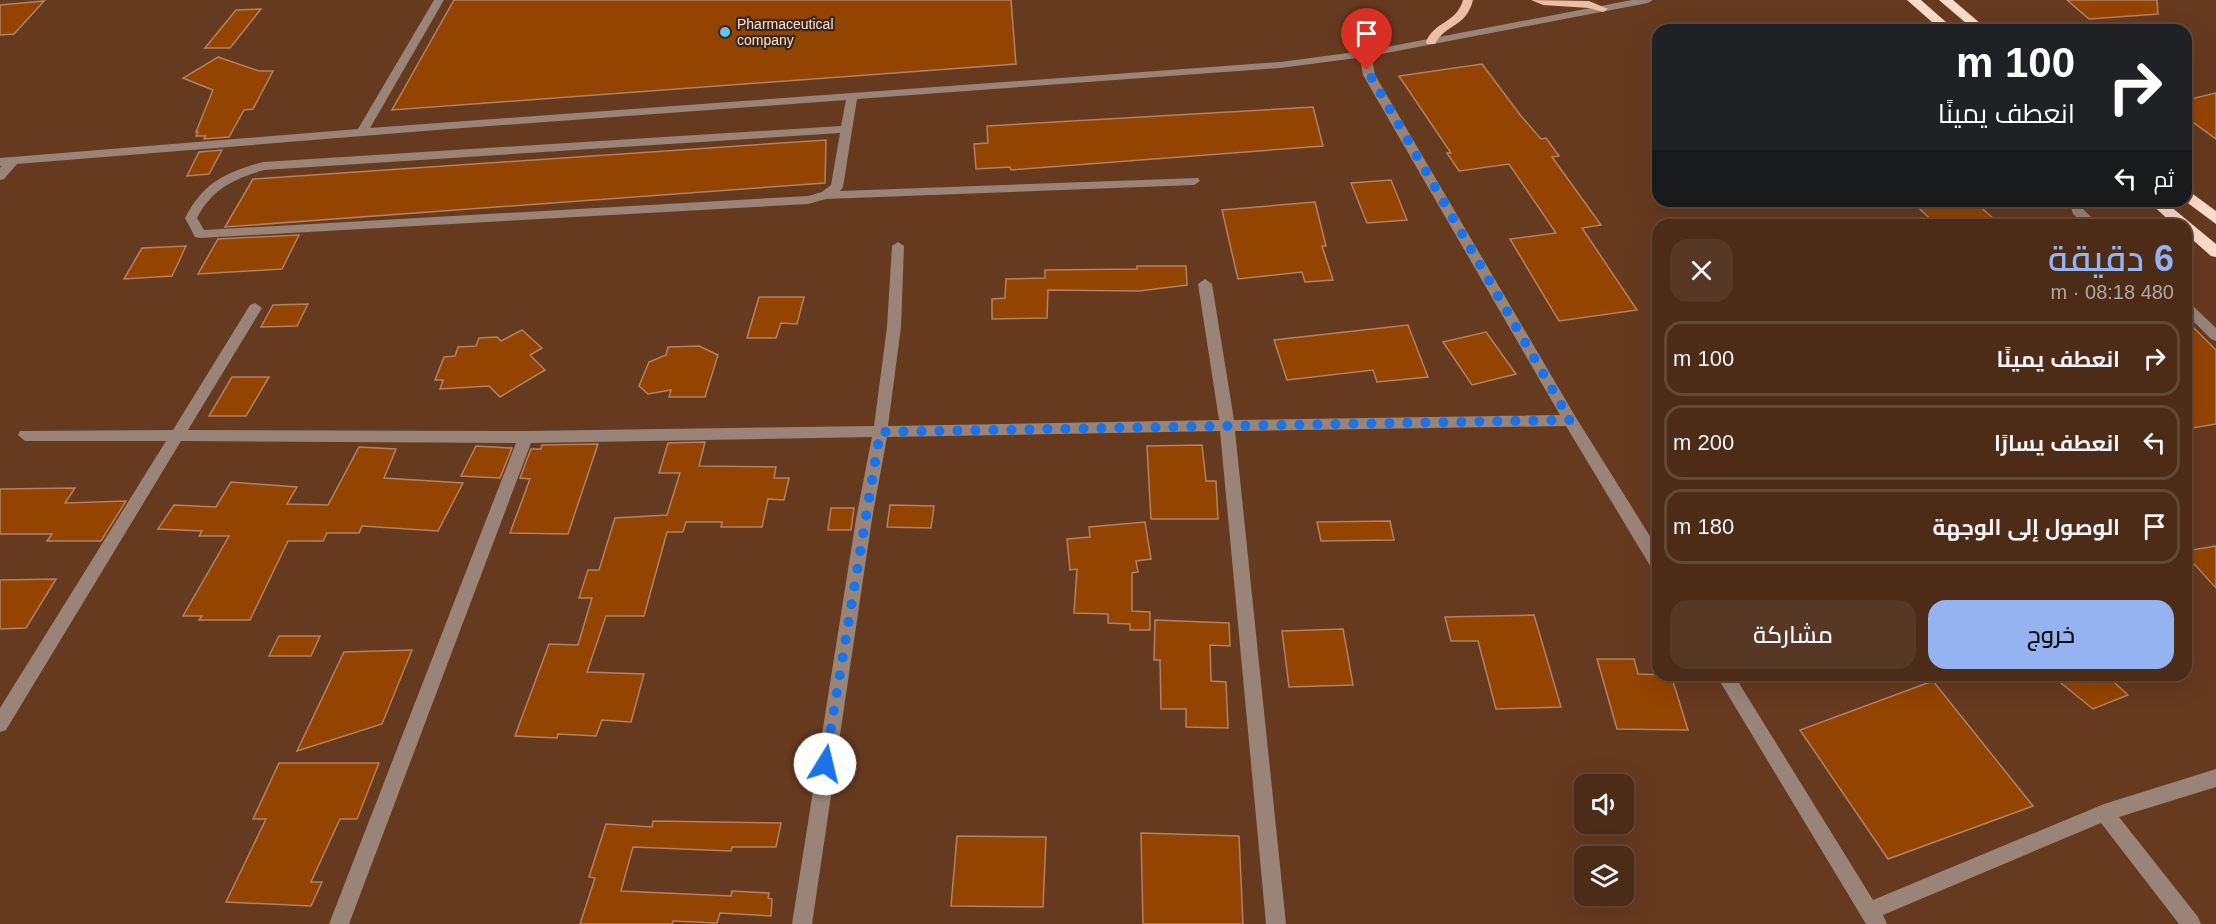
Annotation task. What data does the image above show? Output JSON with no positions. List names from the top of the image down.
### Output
{
  "places": ["Pharmaceutical company"],
  "page": {
    "turn": ["100 m", "انعطف يمينًا"],
    "then": "ثم",
    "heading": ["6 دقيقة", "480 m · 08:18"],
    "list": [
      {
        "name": "انعطف يمينًا",
        "value": "100 m"
      },
      {
        "name": "انعطف يسارًا",
        "value": "200 m"
      },
      {
        "name": "الوصول إلى الوجهة",
        "value": "180 m"
      }
    ],
    "buttons": ["خروج", "مشاركة"]
  }
}
